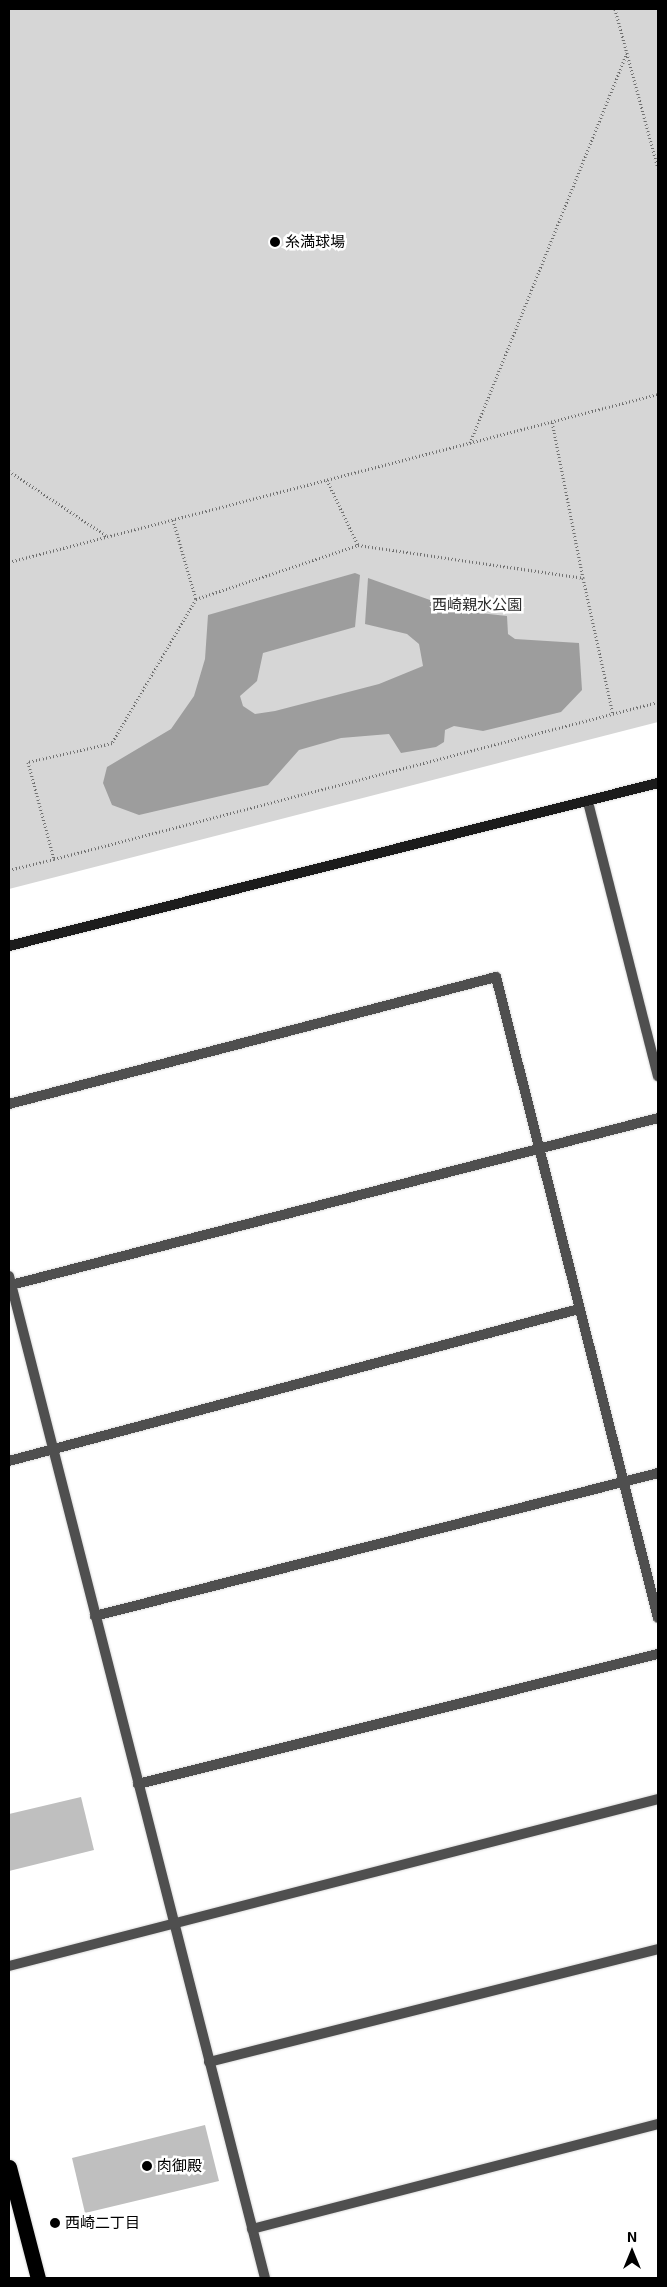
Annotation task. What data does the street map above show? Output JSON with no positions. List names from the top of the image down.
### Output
{
  "parks": ["西崎親水公園"],
  "places": ["糸満球場", "肉御殿", "西崎二丁目"],
  "north": "top"
}
